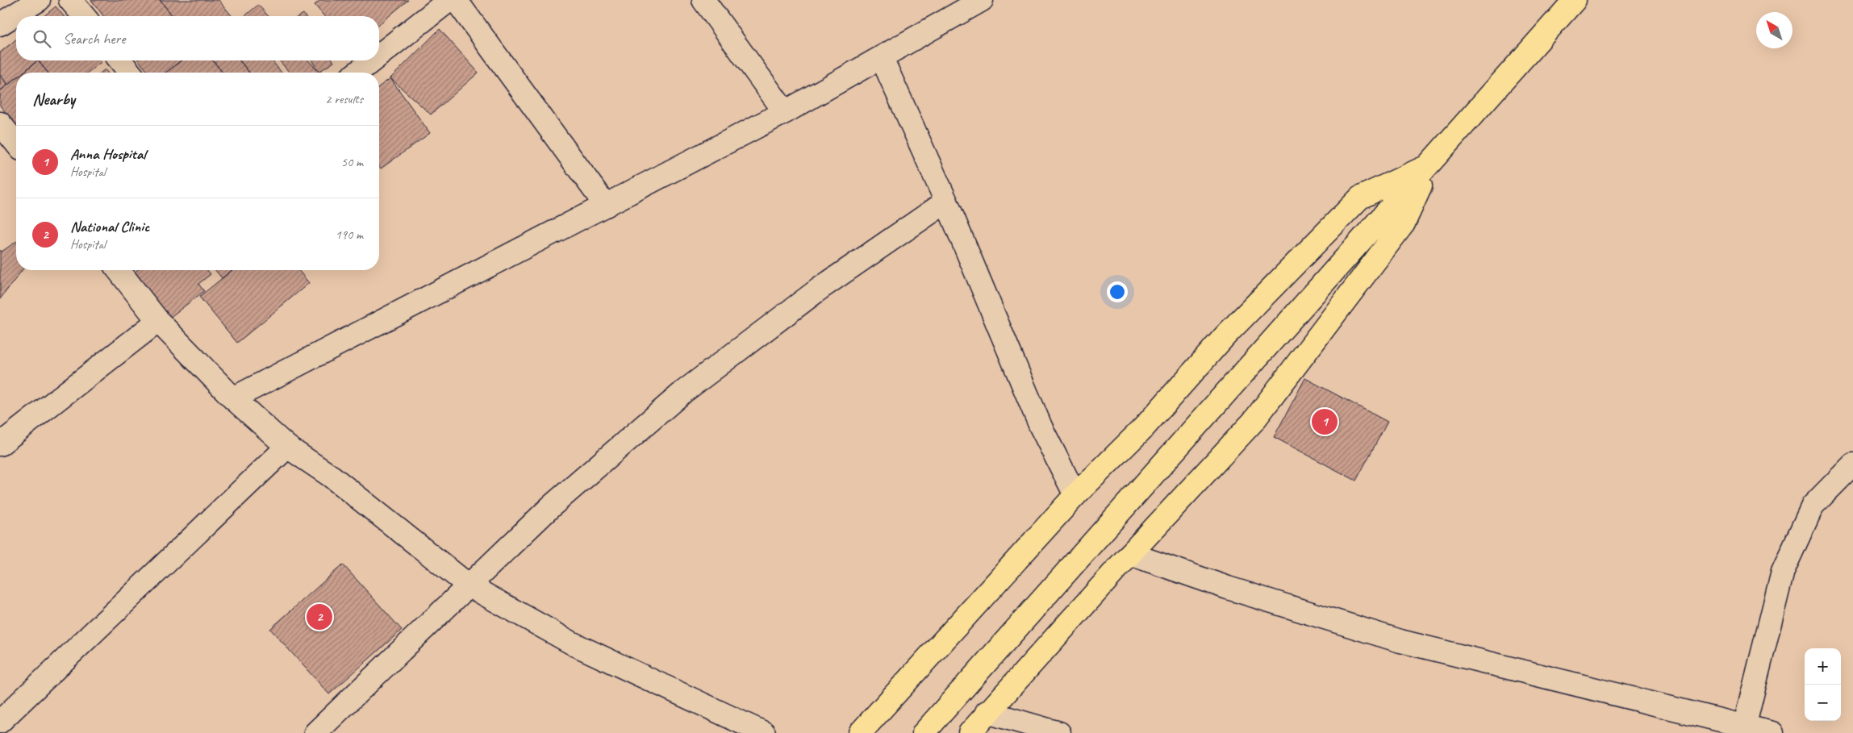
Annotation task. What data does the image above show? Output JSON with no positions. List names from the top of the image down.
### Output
{
  "north": "top left",
  "page": {
    "search": "Search here",
    "heading": ["Nearby", "2 results"],
    "list": [
      {
        "mark": "1",
        "name": "Anna Hospital",
        "note": "Hospital",
        "value": "50 m"
      },
      {
        "mark": "2",
        "name": "National Clinic",
        "note": "Hospital",
        "value": "190 m"
      }
    ],
    "pins": ["1", "2"],
    "map_buttons": ["+", "−"]
  }
}
